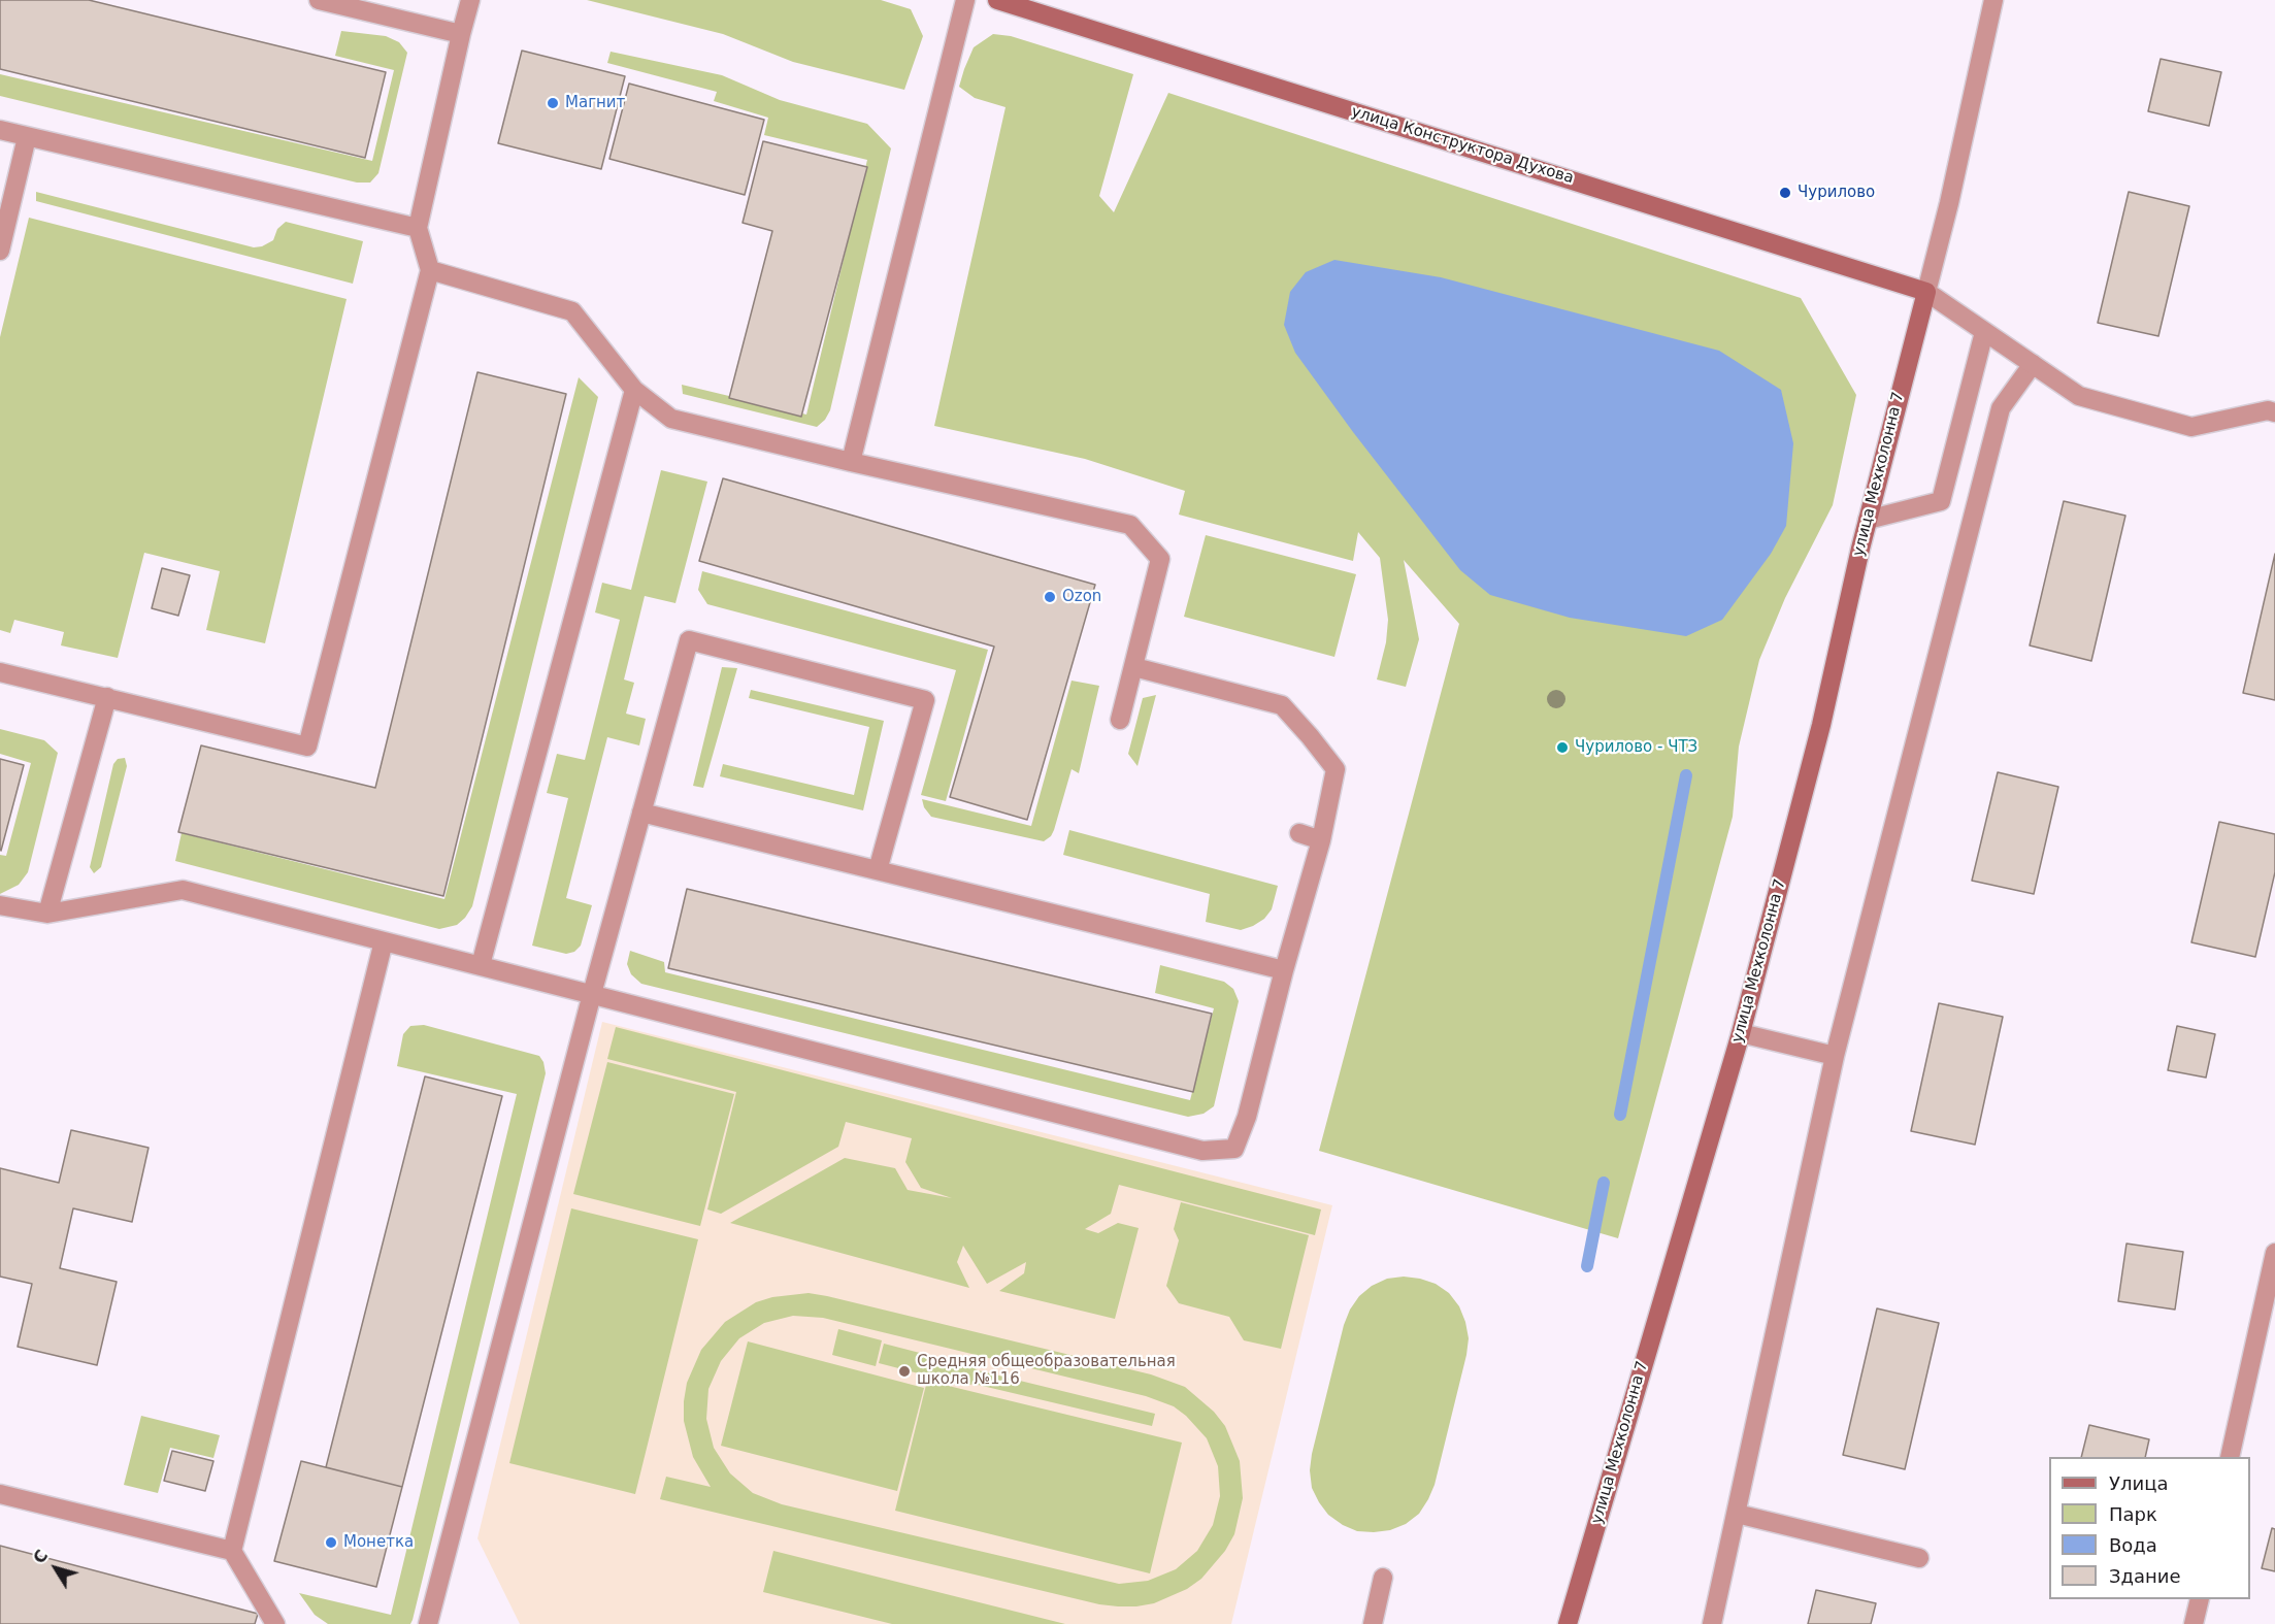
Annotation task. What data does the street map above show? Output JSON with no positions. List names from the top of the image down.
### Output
{
  "streets": {
    "street": ["улица Конструктора Духова", "улица Мехколонна 7"]
  },
  "crossings": [
    ["улица Конструктора Духова", "улица Мехколонна 7"]
  ],
  "places": [
    "Магнит",
    "Чурилово",
    "Ozon",
    "Чурилово - ЧТЗ",
    "Средняя общеобразовательная школа №116",
    "Монетка"
  ],
  "legend": [
    "Улица",
    "Парк",
    "Вода",
    "Здание"
  ],
  "north": "top left"
}
